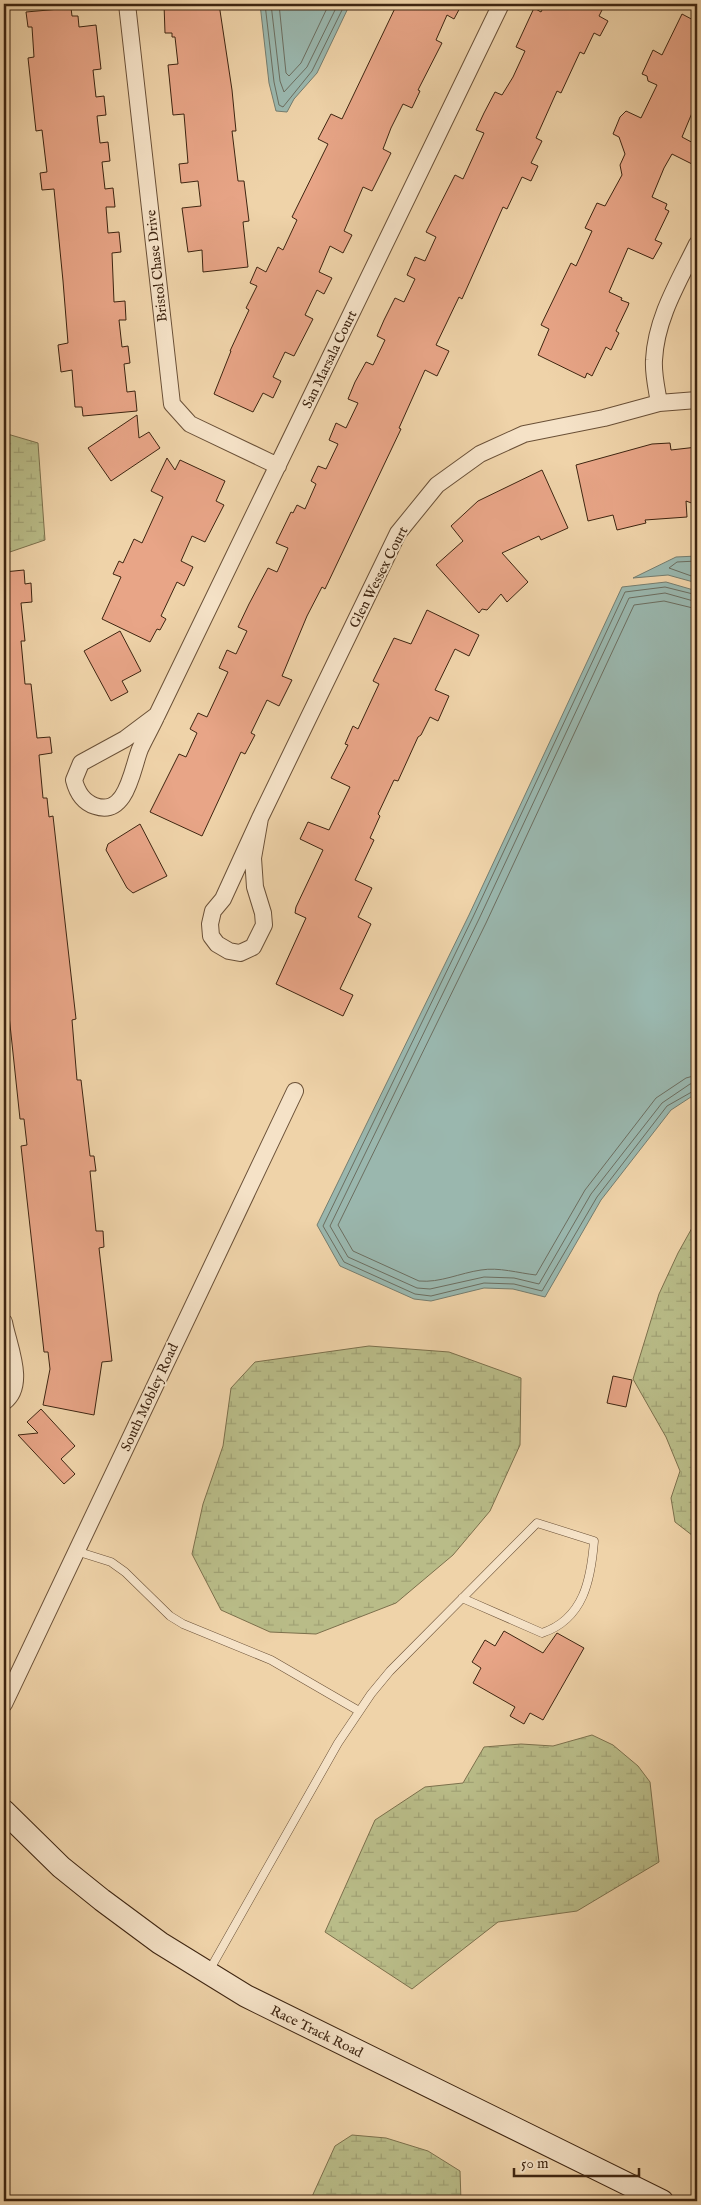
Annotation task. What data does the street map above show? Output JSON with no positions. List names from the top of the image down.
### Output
{
  "streets": {
    "main road": ["Race Track Road"],
    "street": [
      "Bristol Chase Drive",
      "San Marsala Court",
      "Glen Wessex Court",
      "South Mobley Road"
    ]
  },
  "crossings": [
    ["Bristol Chase Drive", "San Marsala Court"]
  ],
  "scale_bar": "50 m"
}
